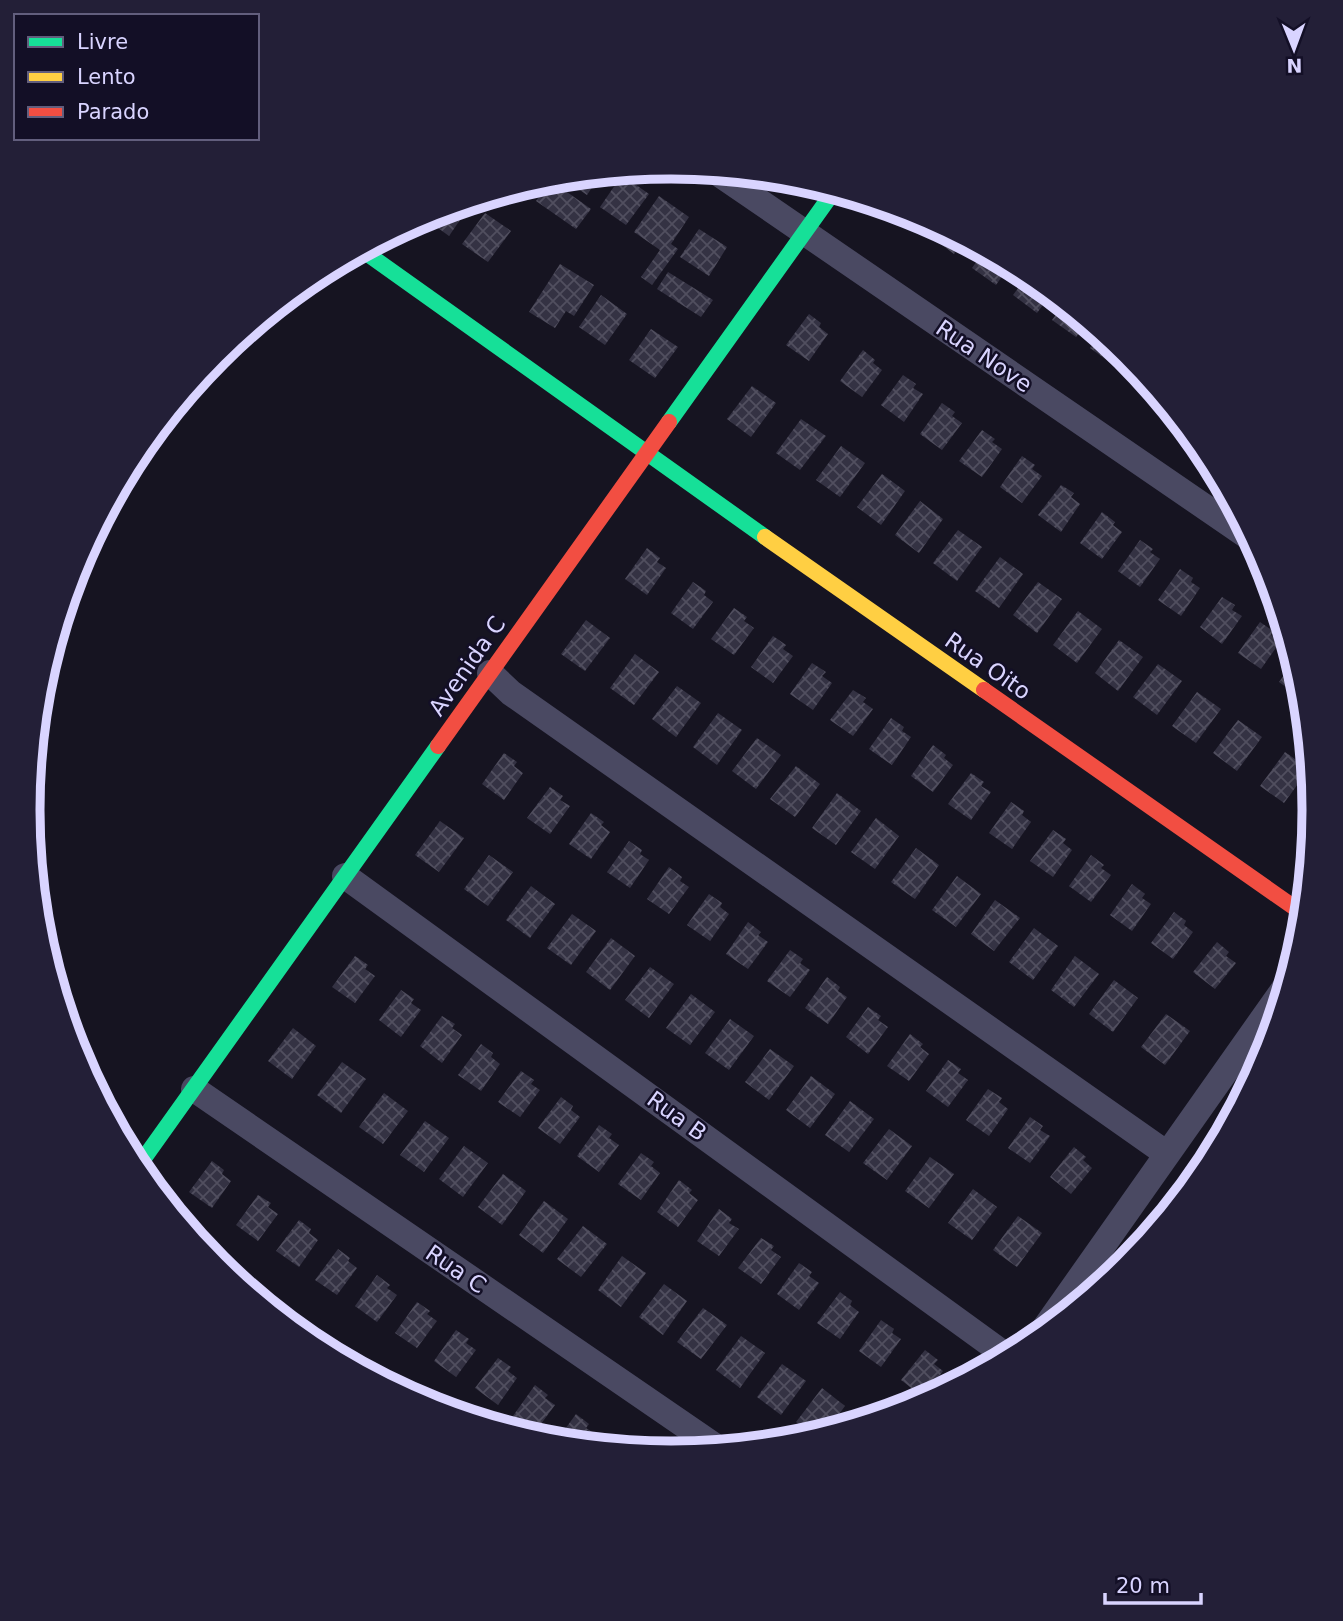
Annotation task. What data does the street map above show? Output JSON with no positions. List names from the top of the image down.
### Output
{
  "streets": {
    "street": [
      "Rua Nove",
      "Avenida C",
      "Rua Oito",
      "Rua B",
      "Rua C"
    ]
  },
  "crossings": [
    ["Rua Nove", "Avenida C"],
    ["Avenida C", "Rua Oito"],
    ["Avenida C", "Rua B"],
    ["Avenida C", "Rua C"]
  ],
  "legend": ["Livre", "Lento", "Parado"],
  "scale_bar": "20 m",
  "north": "bottom"
}
